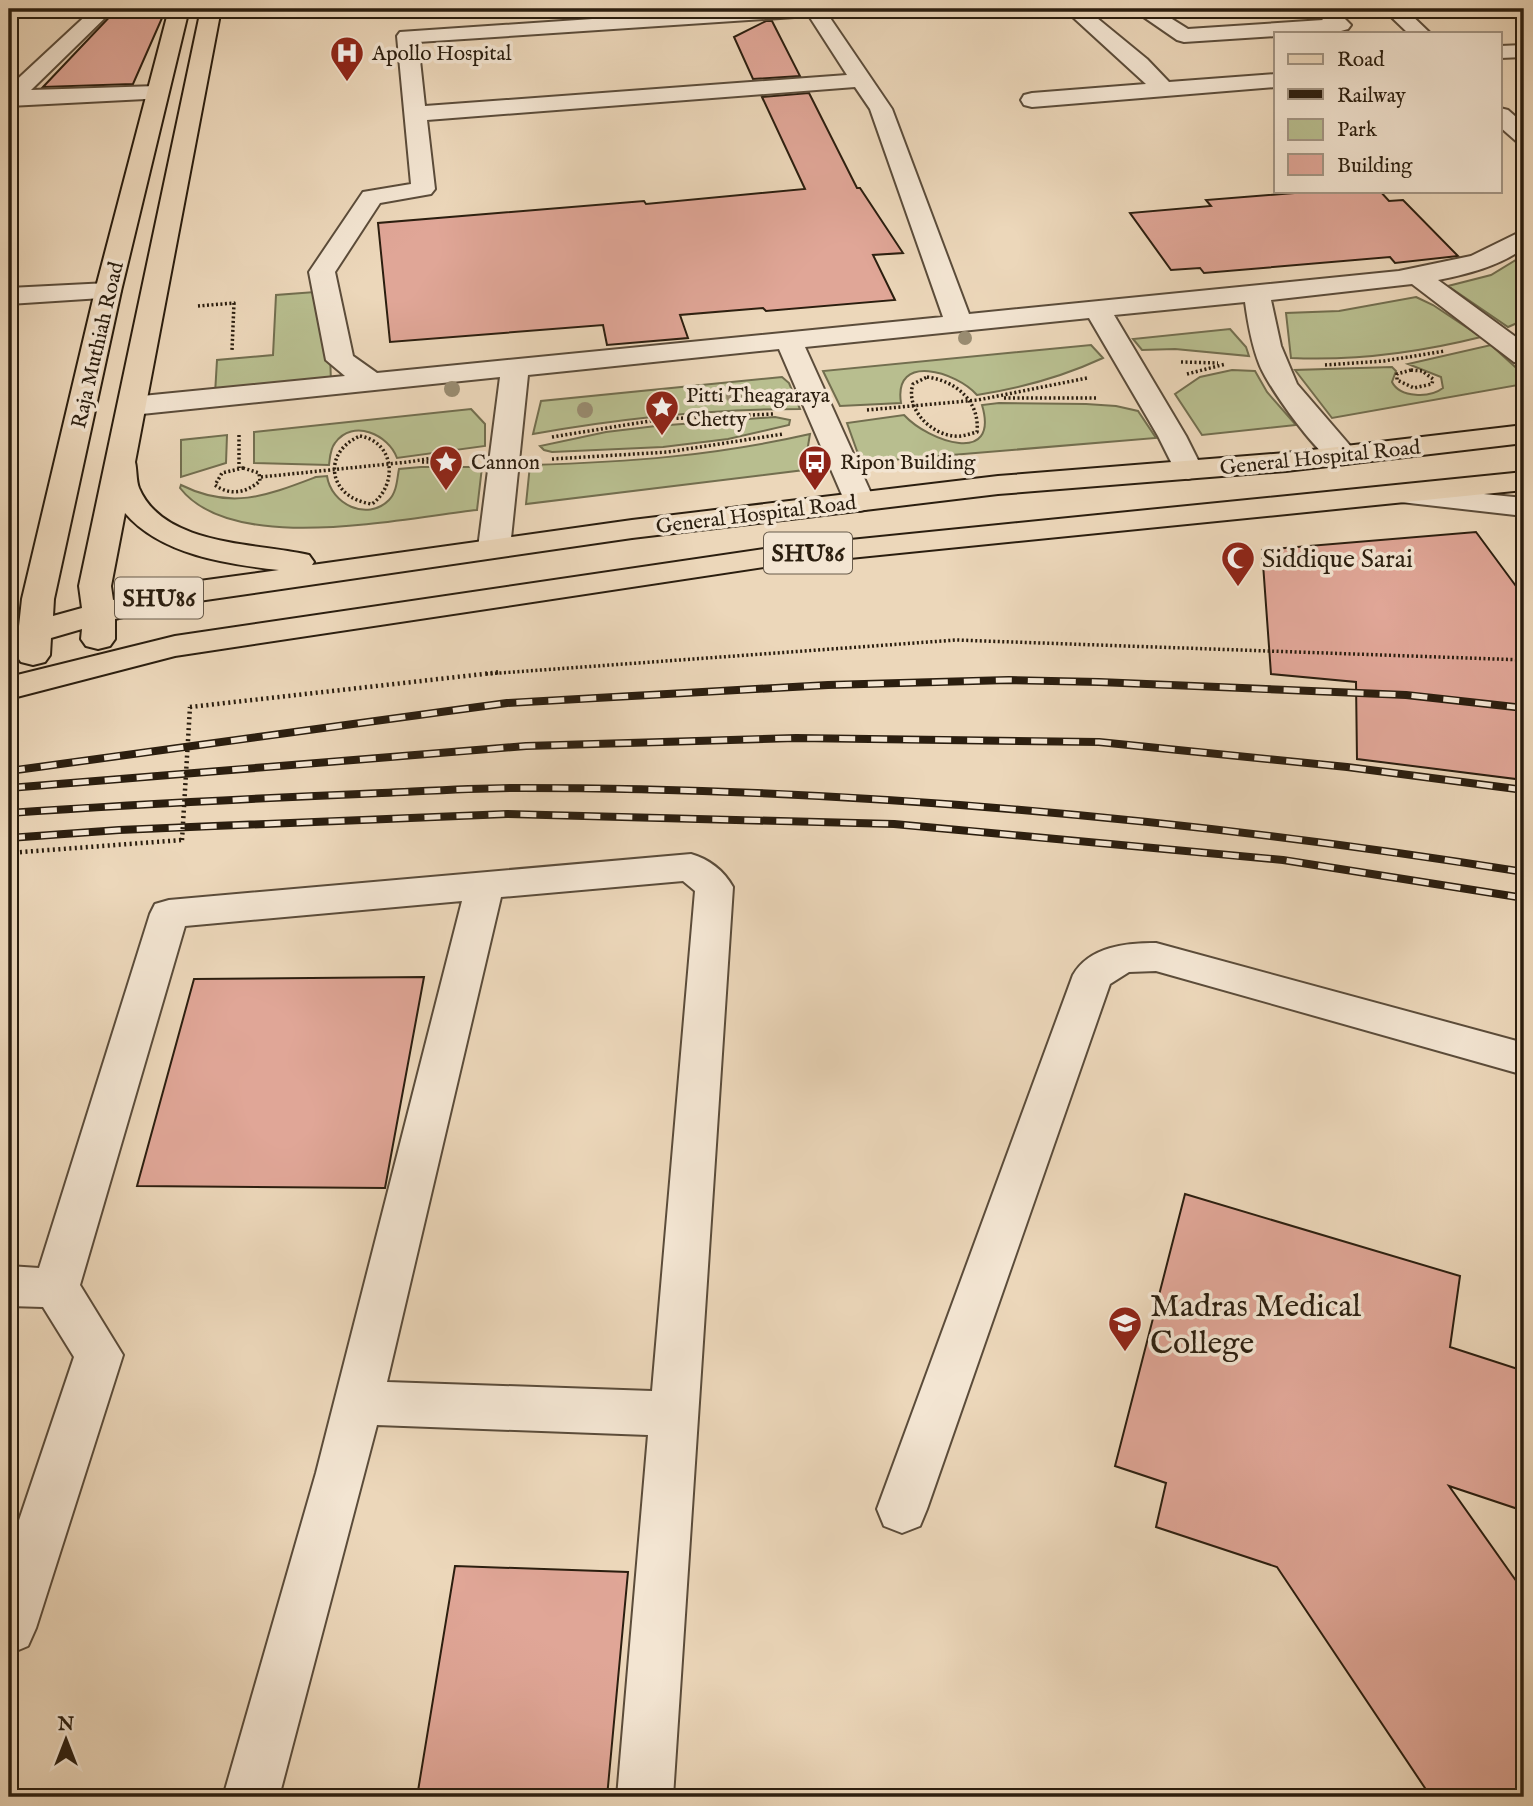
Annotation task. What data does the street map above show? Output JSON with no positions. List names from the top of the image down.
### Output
{
  "streets": {
    "main road": ["Raja Muthiah Road", "General Hospital Road", "SHU86"]
  },
  "crossings": [
    ["Raja Muthiah Road", "General Hospital Road"],
    ["Raja Muthiah Road", "SHU86"],
    ["General Hospital Road", "SHU86"]
  ],
  "places": {
    "hospital": ["Apollo Hospital"],
    "place": ["Pitti Theagaraya Chetty", "Cannon"],
    "bus stop": ["Ripon Building"],
    "mosque": ["Siddique Sarai"],
    "school or university": ["Madras Medical College"]
  },
  "legend": [
    "Road",
    "Railway",
    "Park",
    "Building"
  ],
  "north": "top"
}
